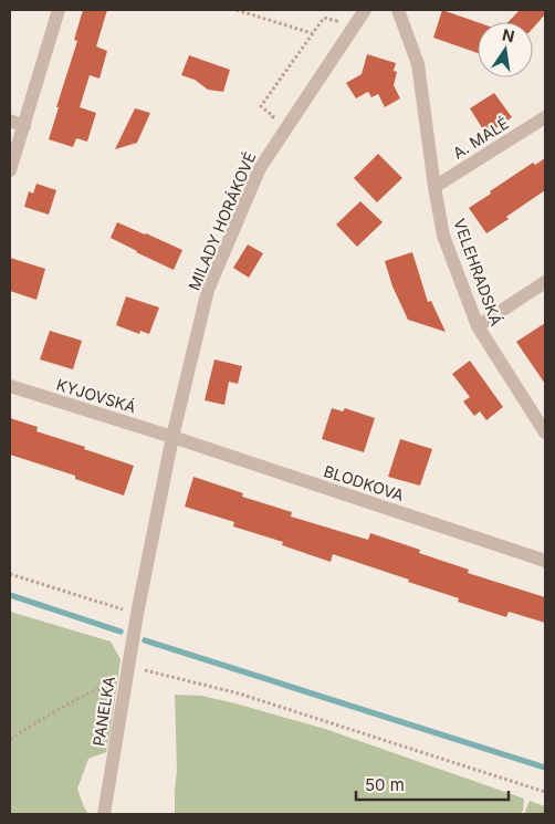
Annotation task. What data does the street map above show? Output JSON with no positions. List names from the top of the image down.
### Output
{
  "streets": {
    "street": [
      "A. MALÉ",
      "MILADY HORÁKOVÉ",
      "VELEHRADSKÁ",
      "KYJOVSKÁ",
      "BLODKOVA",
      "PANELKA"
    ]
  },
  "crossings": [
    ["A. MALÉ", "VELEHRADSKÁ"],
    ["MILADY HORÁKOVÉ", "KYJOVSKÁ"],
    ["MILADY HORÁKOVÉ", "BLODKOVA"],
    ["MILADY HORÁKOVÉ", "PANELKA"],
    ["KYJOVSKÁ", "BLODKOVA"]
  ],
  "scale_bar": "50 m",
  "north": "top"
}
